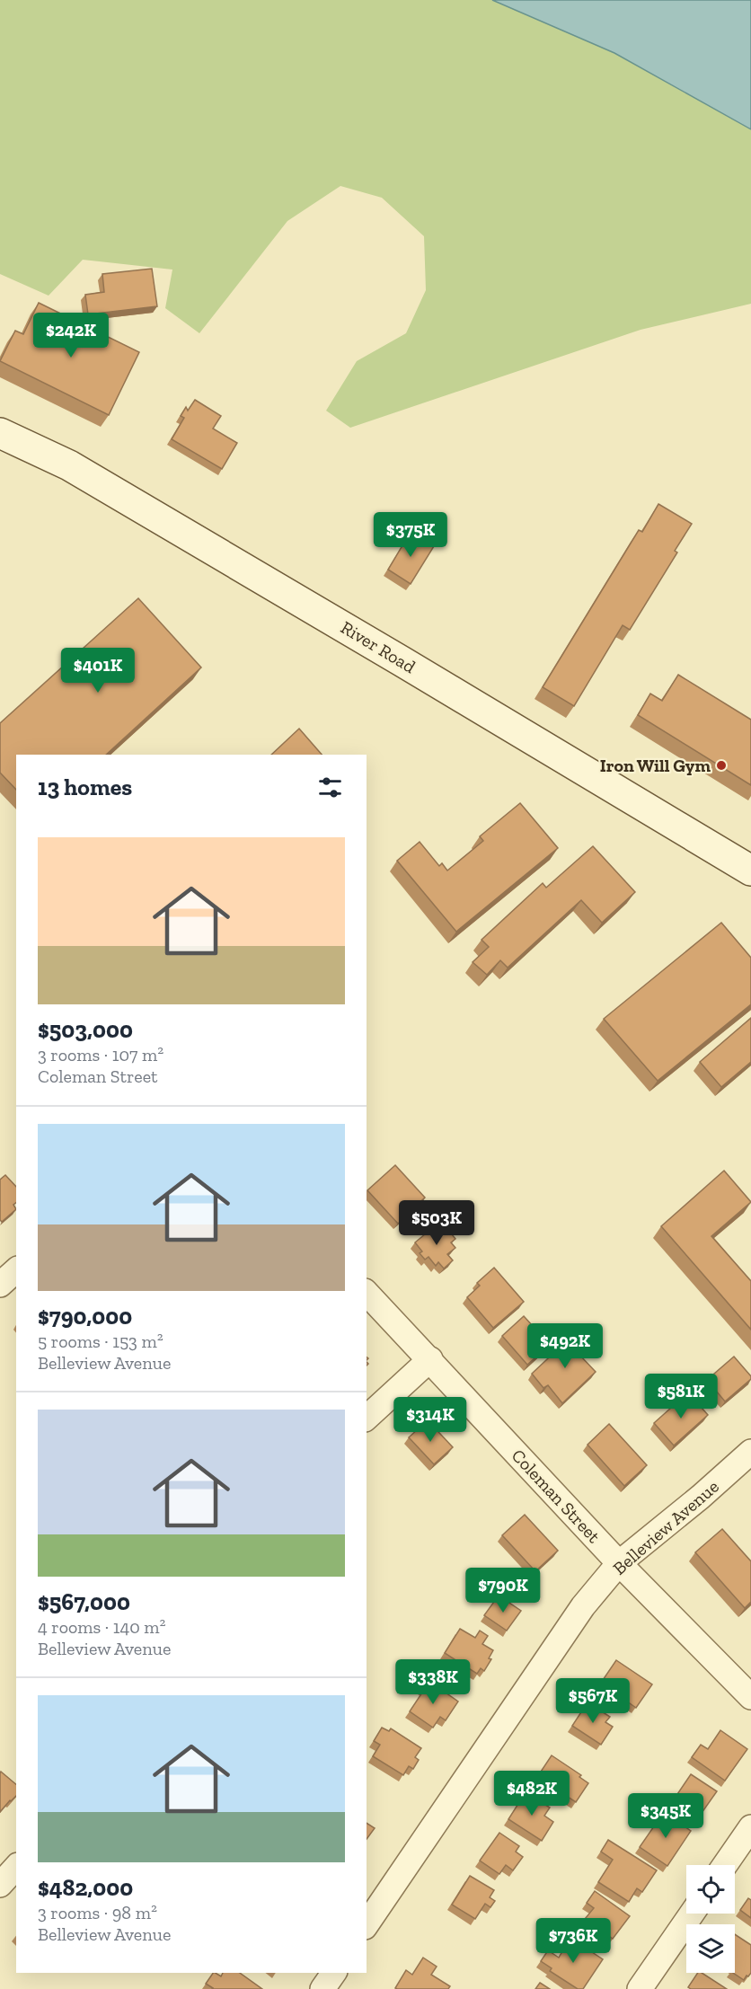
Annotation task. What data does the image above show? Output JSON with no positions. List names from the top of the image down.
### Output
{
  "streets": {
    "street": ["River Road", "Coleman Street", "Belleview Avenue"]
  },
  "crossings": [
    ["Coleman Street", "Belleview Avenue"]
  ],
  "places": ["Iron Will Gym"],
  "page": {
    "price": [
      "$242K",
      "$375K",
      "$401K",
      "$503K",
      "$492K",
      "$581K",
      "$314K",
      "$790K",
      "$338K",
      "$567K",
      "$482K",
      "$345K",
      "$736K"
    ],
    "heading": "13 homes",
    "list": [
      {
        "name": "$503,000",
        "note": "3 rooms · 107 m² · Coleman Street"
      },
      {
        "name": "$790,000",
        "note": "5 rooms · 153 m² · Belleview Avenue"
      },
      {
        "name": "$567,000",
        "note": "4 rooms · 140 m² · Belleview Avenue"
      },
      {
        "name": "$482,000",
        "note": "3 rooms · 98 m² · Belleview Avenue"
      }
    ]
  }
}
